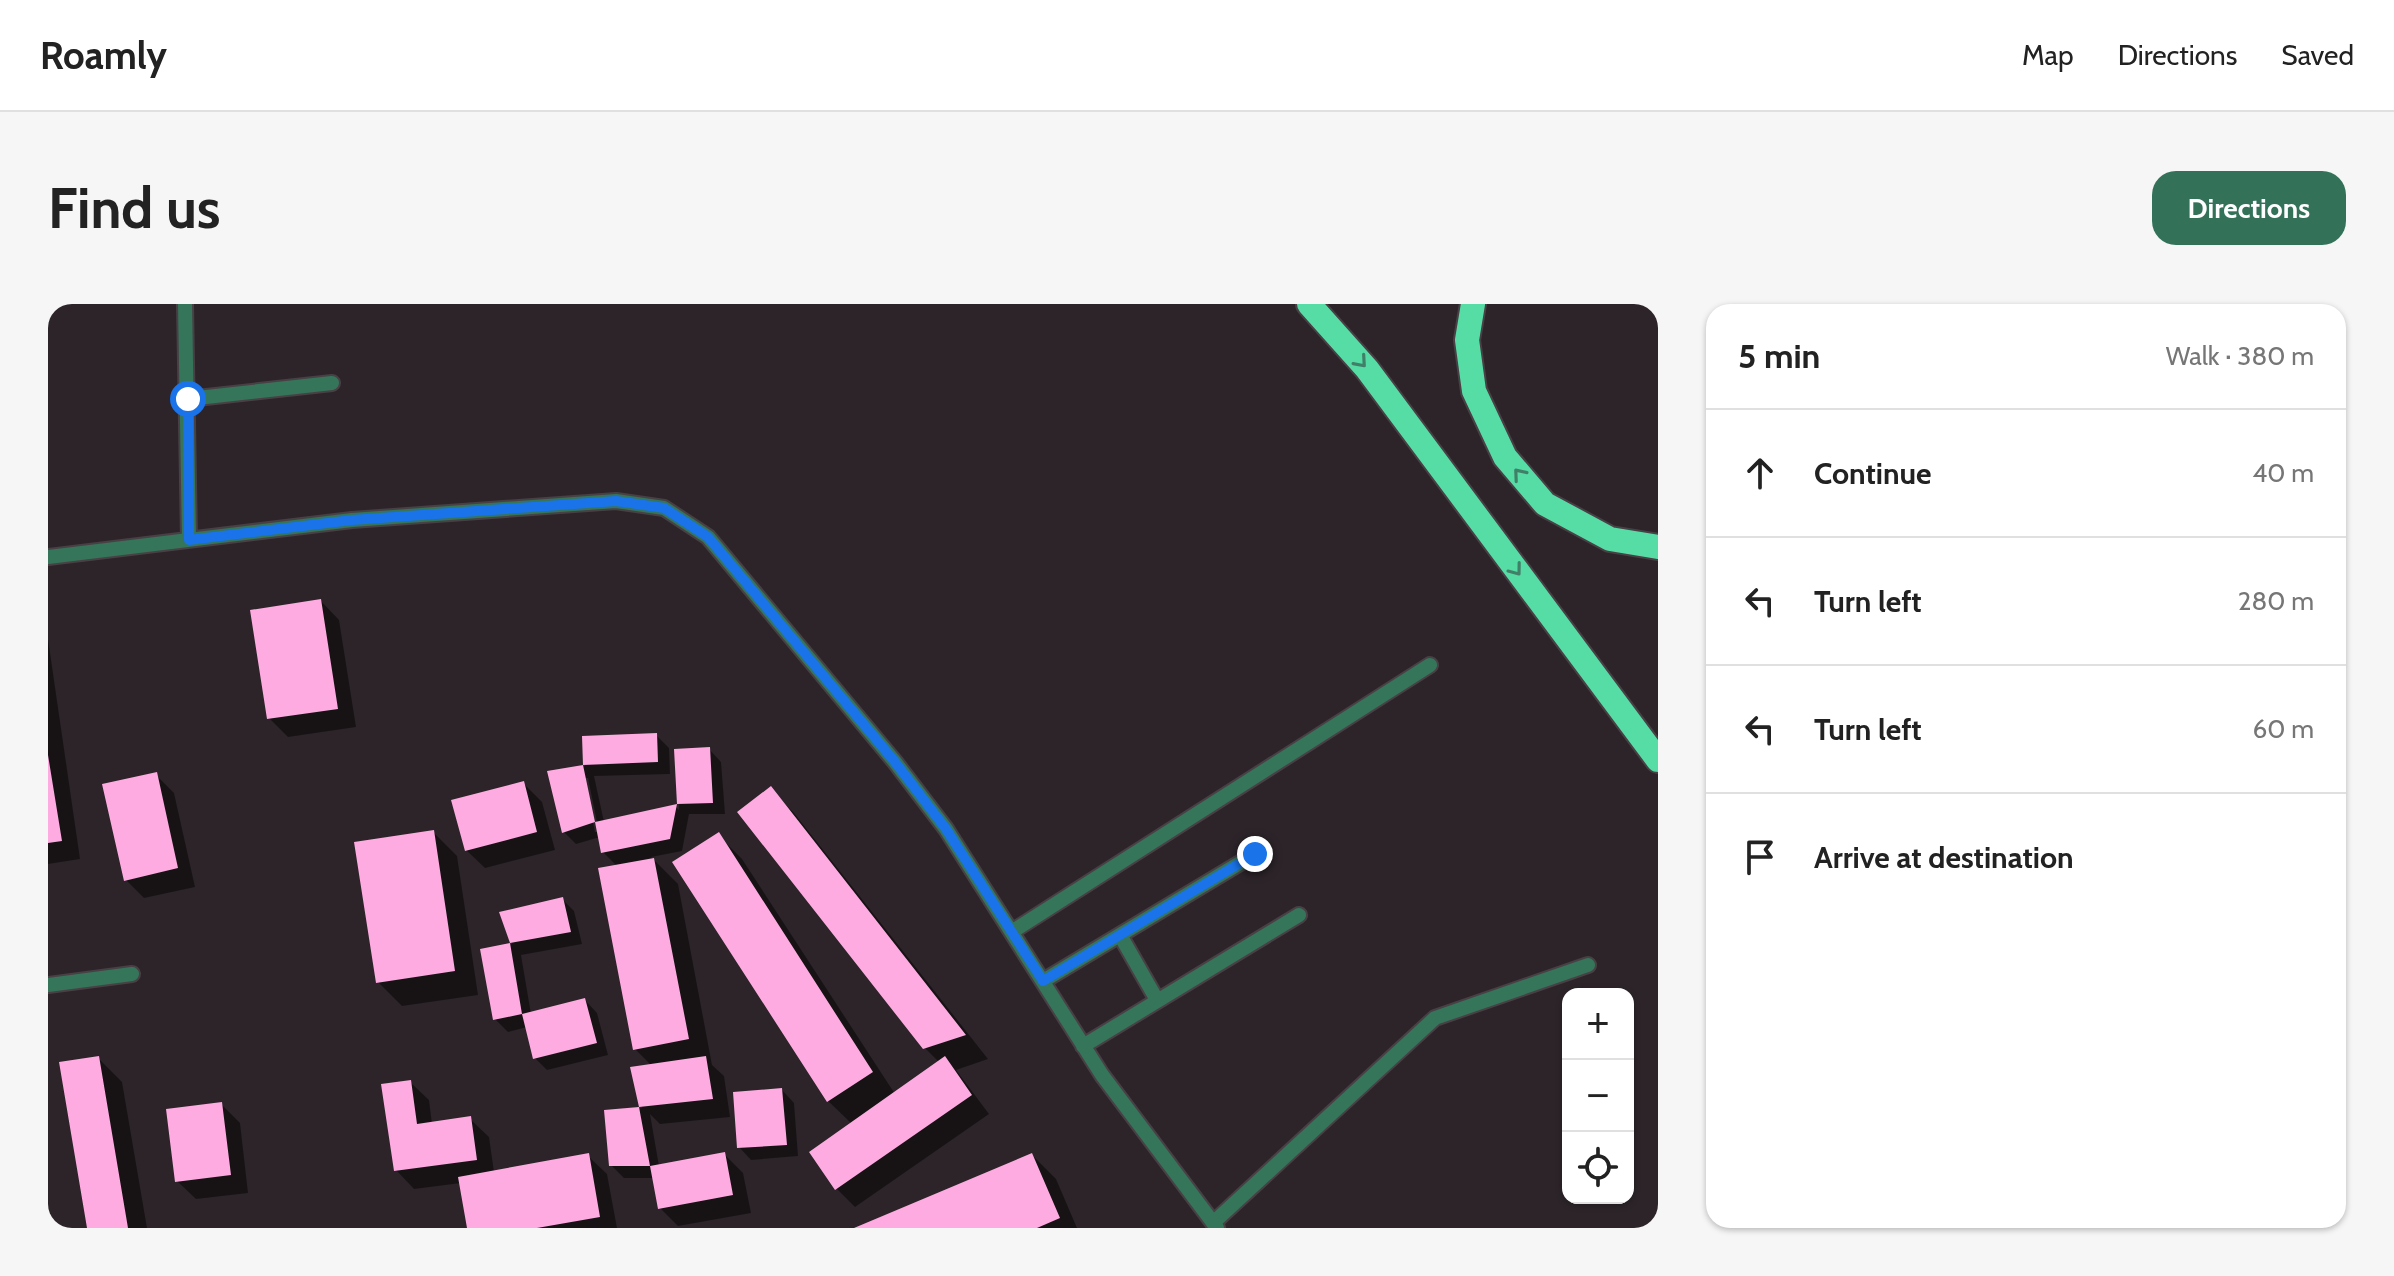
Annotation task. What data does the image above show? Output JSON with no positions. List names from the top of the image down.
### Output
{
  "page": {
    "header": "Roamly",
    "nav": ["Map", "Directions", "Saved"],
    "buttons": "Directions",
    "title": "Find us",
    "heading": ["5 min", "Walk · 380 m"],
    "list": [
      ["Continue", "40 m"],
      ["Turn left", "280 m"],
      ["Turn left", "60 m"],
      "Arrive at destination"
    ],
    "map_buttons": ["+", "−"]
  }
}
